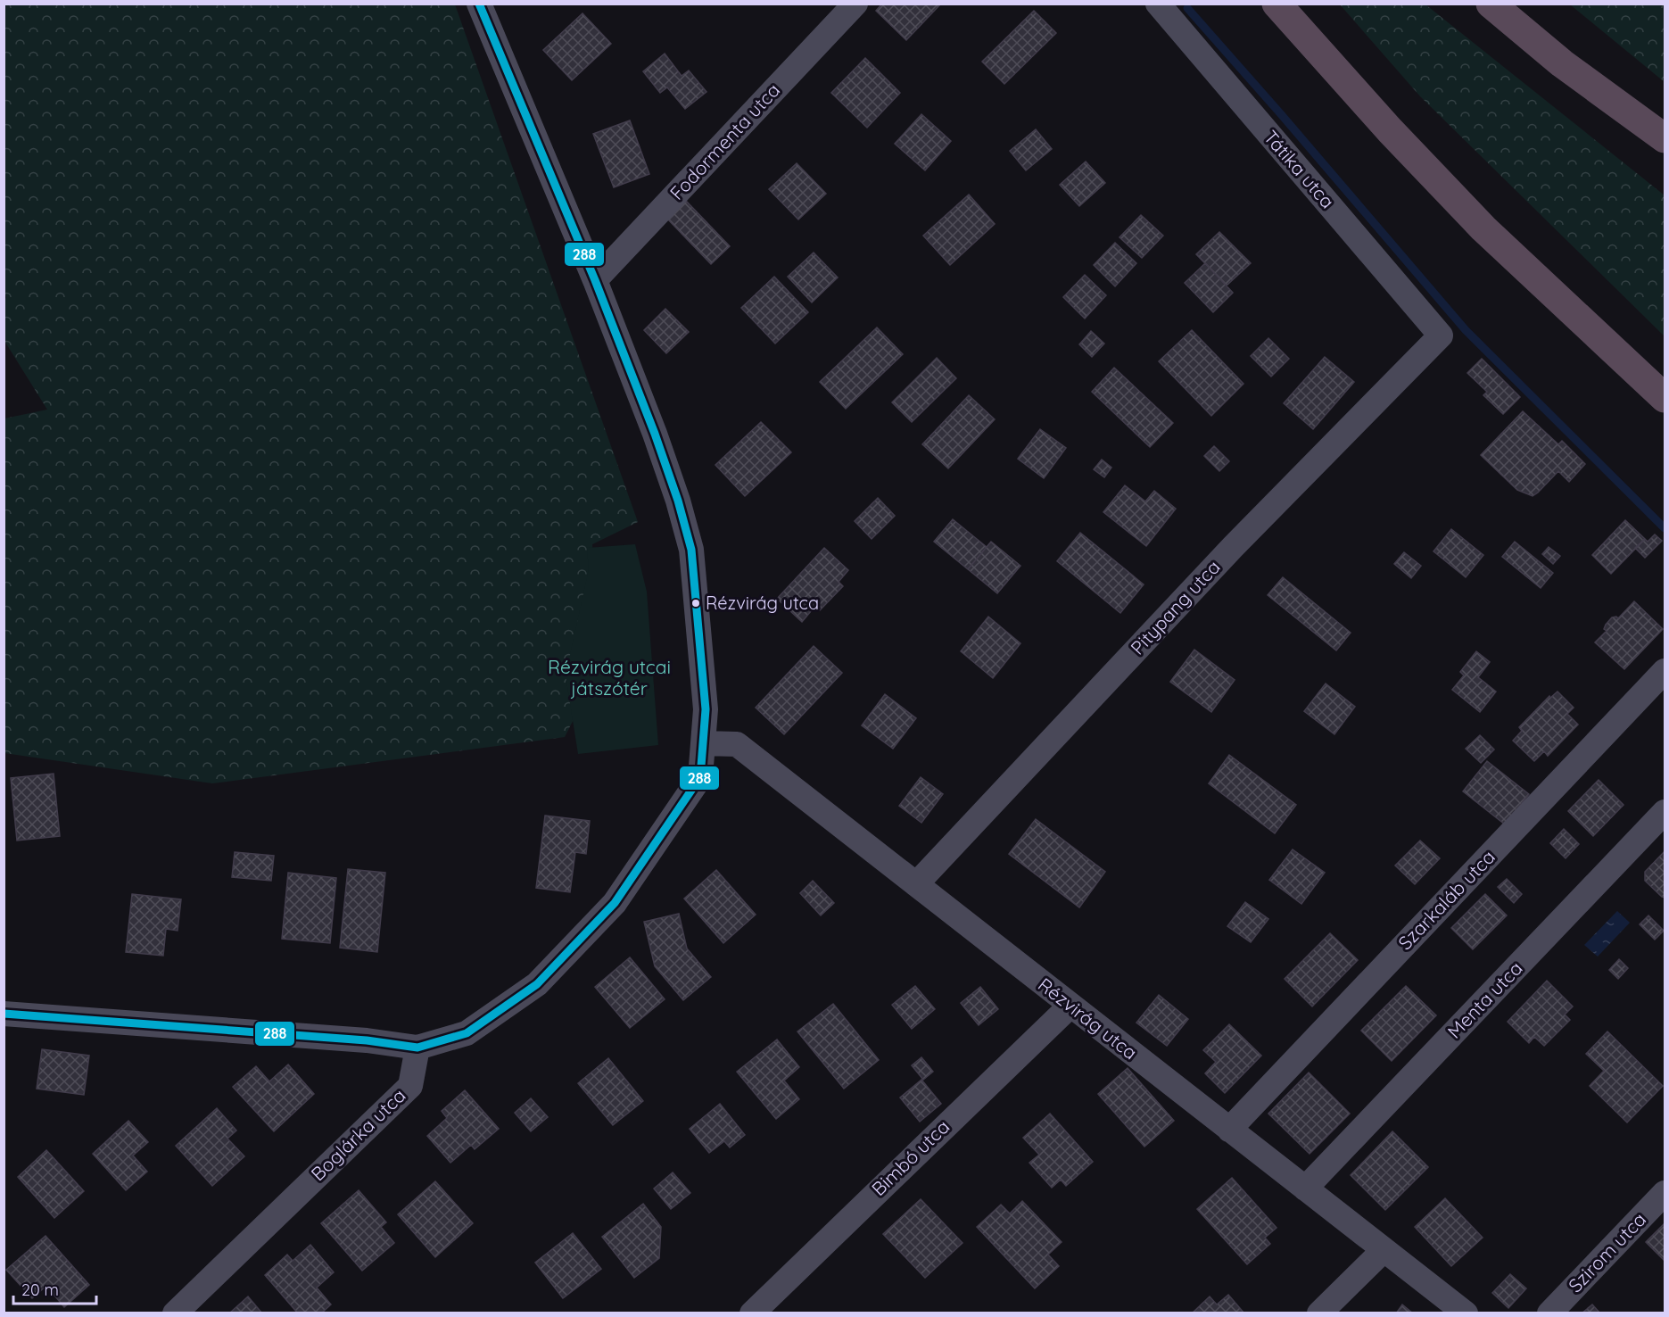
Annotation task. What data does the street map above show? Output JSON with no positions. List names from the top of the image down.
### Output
{
  "streets": {
    "street": [
      "Fodormenta utca",
      "Tátika utca",
      "Pitypang utca",
      "Szarkaláb utca",
      "Menta utca",
      "Rézvirág utca",
      "Boglárka utca",
      "Bimbó utca",
      "Szirom utca"
    ]
  },
  "crossings": [
    ["Tátika utca", "Pitypang utca"],
    ["Pitypang utca", "Rézvirág utca"],
    ["Szarkaláb utca", "Rézvirág utca"],
    ["Menta utca", "Rézvirág utca"],
    ["Rézvirág utca", "Bimbó utca"]
  ],
  "parks": ["Rézvirág utcai játszótér"],
  "places": ["Rézvirág utca"],
  "lines": ["transit line 288"],
  "scale_bar": "20 m"
}
